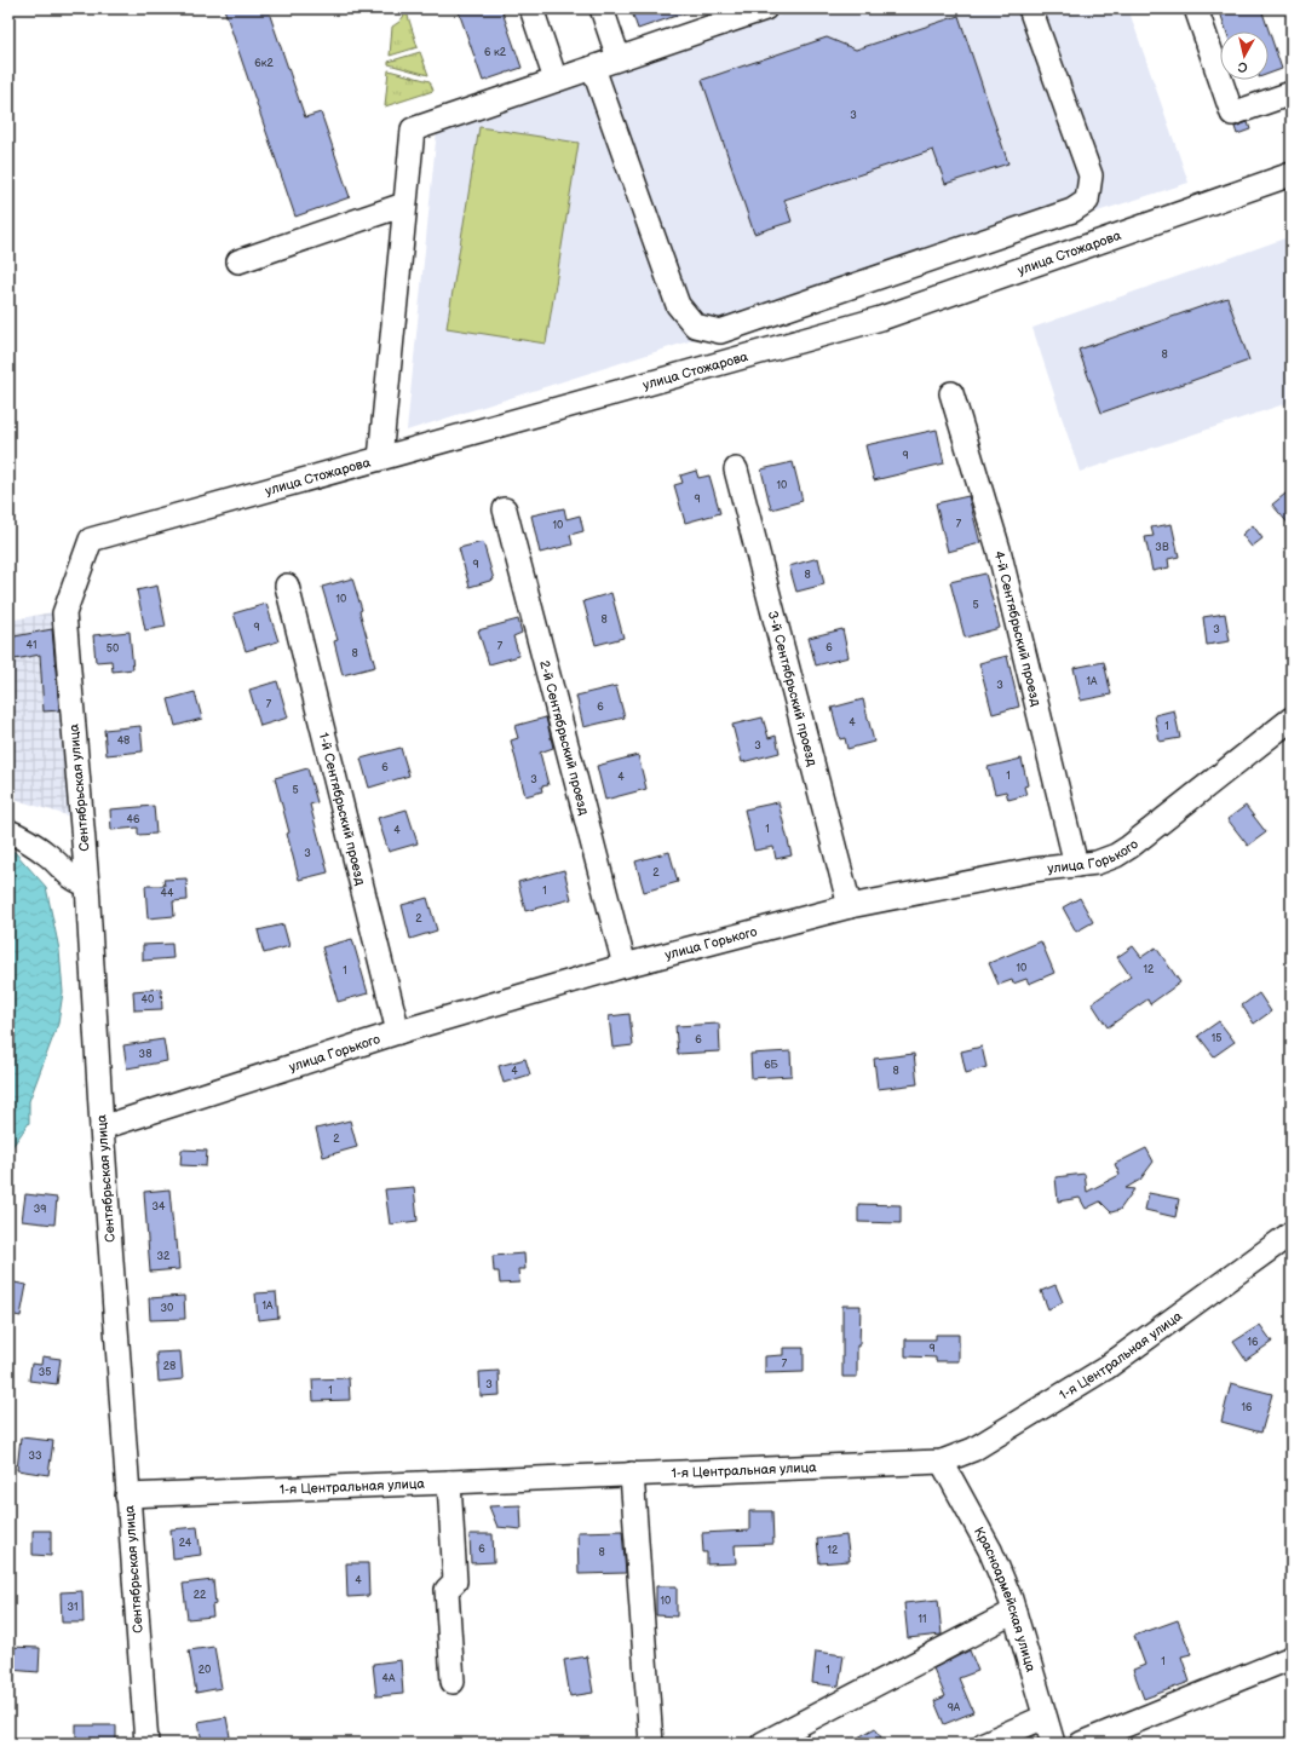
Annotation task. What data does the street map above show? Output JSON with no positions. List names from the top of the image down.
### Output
{
  "streets": {
    "street": [
      "улица Стожарова",
      "4-й Сентябрьский проезд",
      "3-й Сентябрьский проезд",
      "2-й Сентябрьский проезд",
      "Сентябрьская улица",
      "1-й Сентябрьский проезд",
      "улица Горького",
      "1-я Центральная улица",
      "Красноармейская улица"
    ]
  },
  "crossings": [
    ["улица Стожарова", "Сентябрьская улица"],
    ["4-й Сентябрьский проезд", "улица Горького"],
    ["3-й Сентябрьский проезд", "улица Горького"],
    ["2-й Сентябрьский проезд", "улица Горького"],
    ["Сентябрьская улица", "улица Горького"],
    ["Сентябрьская улица", "1-я Центральная улица"],
    ["1-й Сентябрьский проезд", "улица Горького"],
    ["1-я Центральная улица", "Красноармейская улица"]
  ],
  "house_numbers": [
    "6 к2",
    "6к2",
    "3",
    "8",
    "9",
    "10",
    "9",
    "7",
    "10",
    "3В",
    "9",
    "8",
    "10",
    "5",
    "8",
    "9",
    "3",
    "41",
    "7",
    "6",
    "50",
    "8",
    "1А",
    "3",
    "7",
    "6",
    "4",
    "1",
    "48",
    "3",
    "6",
    "1",
    "4",
    "3",
    "5",
    "46",
    "1",
    "4",
    "3",
    "2",
    "1",
    "44",
    "2",
    "10",
    "12",
    "1",
    "40",
    "15",
    "6",
    "38",
    "6Б",
    "4",
    "8",
    "2",
    "34",
    "39",
    "32",
    "1А",
    "30",
    "16",
    "9",
    "7",
    "28",
    "35",
    "3",
    "1",
    "16",
    "33",
    "24",
    "6",
    "12",
    "8",
    "4",
    "22",
    "10",
    "31",
    "11",
    "1",
    "20",
    "1",
    "4А",
    "9А"
  ],
  "north": "bottom"
}
